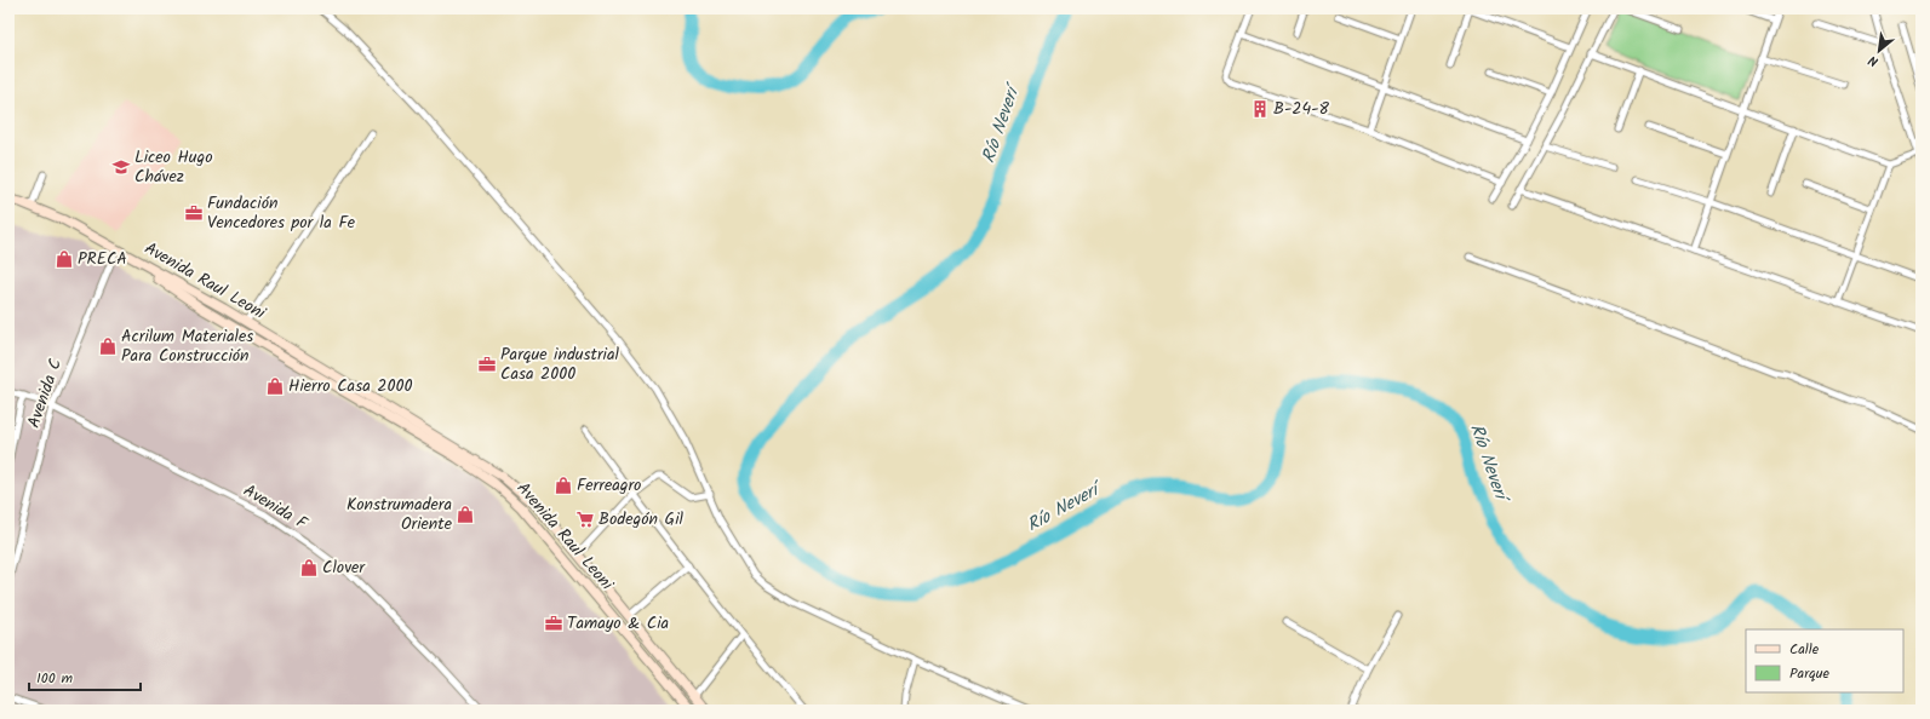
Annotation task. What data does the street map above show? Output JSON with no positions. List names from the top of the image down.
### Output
{
  "streets": {
    "main road": ["Avenida Raul Leoni"],
    "street": ["Avenida C", "Avenida F"]
  },
  "crossings": [
    ["Avenida Raul Leoni", "Avenida C"],
    ["Avenida C", "Avenida F"]
  ],
  "water": ["Río Neverí"],
  "places": {
    "building": ["B-24-8"],
    "school or university": ["Liceo Hugo Chávez"],
    "office": ["Fundación Vencedores por la Fe", "Parque industrial Casa 2000", "Tamayo & Cia"],
    "shop": [
      "PRECA",
      "Acrilum Materiales Para Construcción",
      "Hierro Casa 2000",
      "Ferreagro",
      "Konstrumadera Oriente",
      "Clover"
    ],
    "supermarket": ["Bodegón Gil"]
  },
  "legend": ["Calle", "Parque"],
  "scale_bar": "100 m",
  "north": "bottom left"
}
